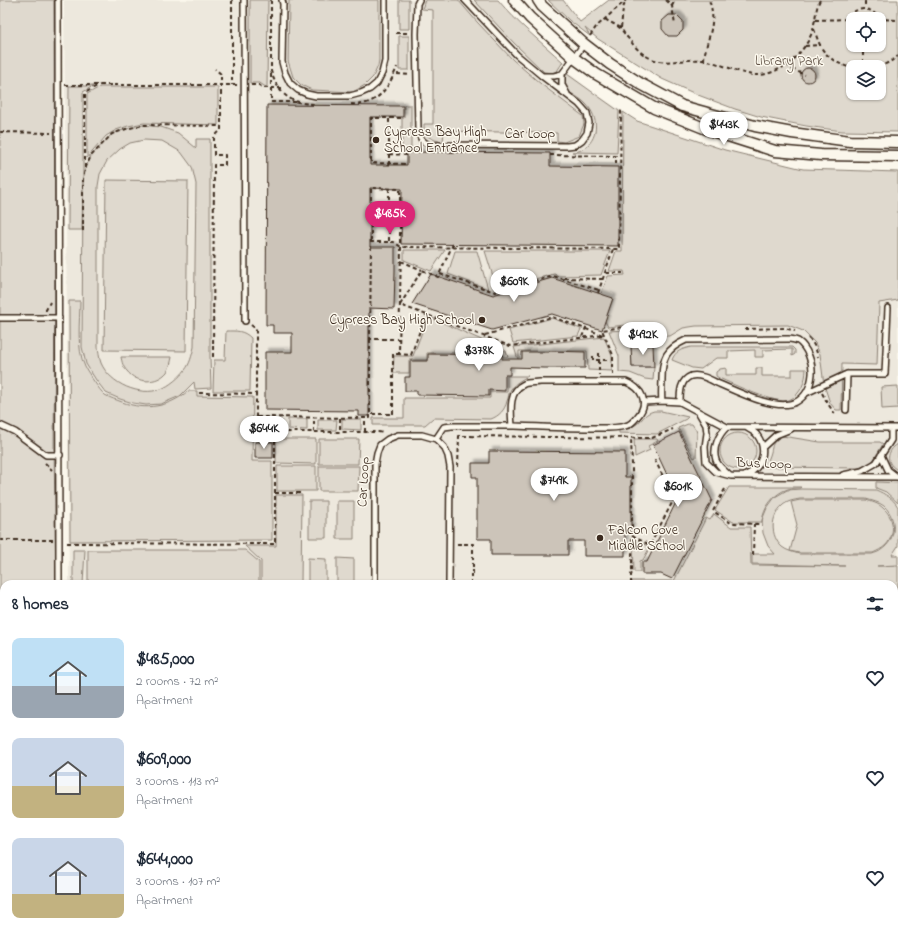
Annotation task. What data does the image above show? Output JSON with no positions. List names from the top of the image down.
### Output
{
  "streets": {
    "lane": ["Car Loop", "Bus Loop"]
  },
  "parks": ["Library Park"],
  "places": ["Cypress Bay High School Entrance", "Cypress Bay High School", "Falcon Cove Middle School"],
  "page": {
    "price": [
      "$443K",
      "$485K",
      "$609K",
      "$492K",
      "$378K",
      "$644K",
      "$749K",
      "$601K"
    ],
    "heading": "8 homes",
    "list": [
      {
        "name": "$485,000",
        "note": "2 rooms · 72 m² · Apartment"
      },
      {
        "name": "$609,000",
        "note": "3 rooms · 113 m² · Apartment"
      },
      {
        "name": "$644,000",
        "note": "3 rooms · 107 m² · Apartment"
      }
    ]
  }
}
